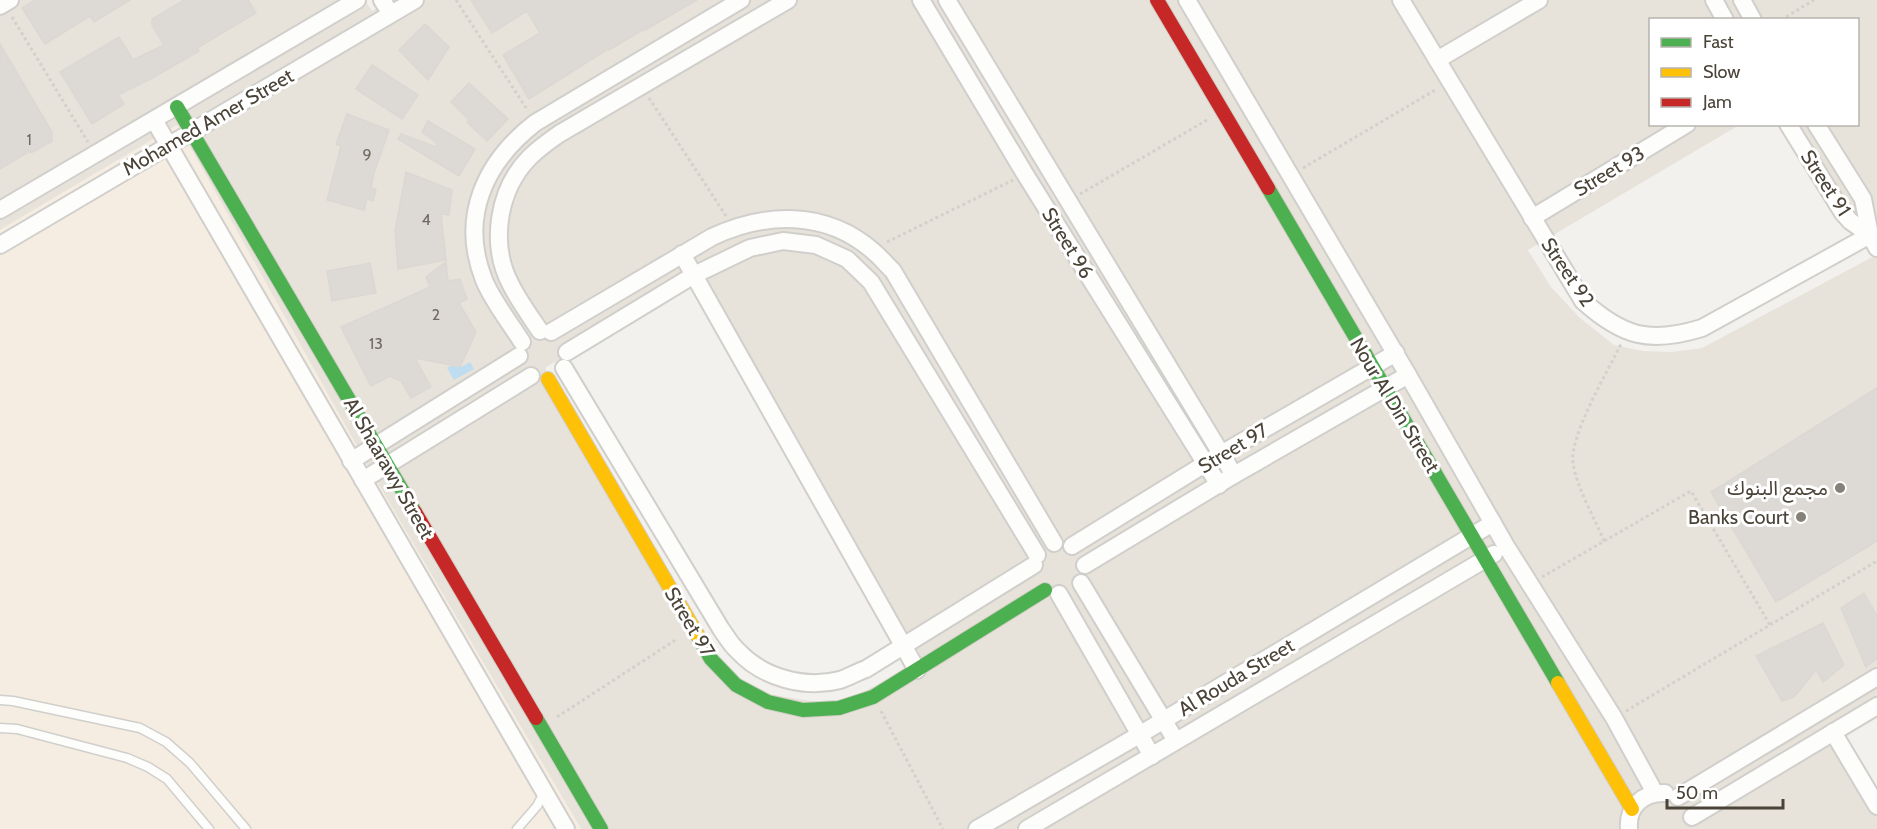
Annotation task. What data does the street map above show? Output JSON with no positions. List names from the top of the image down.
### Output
{
  "streets": {
    "street": [
      "Mohamed Amer Street",
      "Street 93",
      "Street 91",
      "Street 96",
      "Street 92",
      "Nour Al Din Street",
      "Street 97",
      "Al Shaarawy Street",
      "Al Rouda Street"
    ]
  },
  "crossings": [
    ["Mohamed Amer Street", "Al Shaarawy Street"],
    ["Street 93", "Street 92"],
    ["Street 91", "Street 92"],
    ["Street 96", "Street 97"],
    ["Nour Al Din Street", "Street 97"],
    ["Nour Al Din Street", "Al Rouda Street"]
  ],
  "places": ["مجمع البنوك", "Banks Court"],
  "house_numbers": [
    "1",
    "9",
    "4",
    "2",
    "13"
  ],
  "legend": ["Fast", "Slow", "Jam"],
  "scale_bar": "50 m"
}
